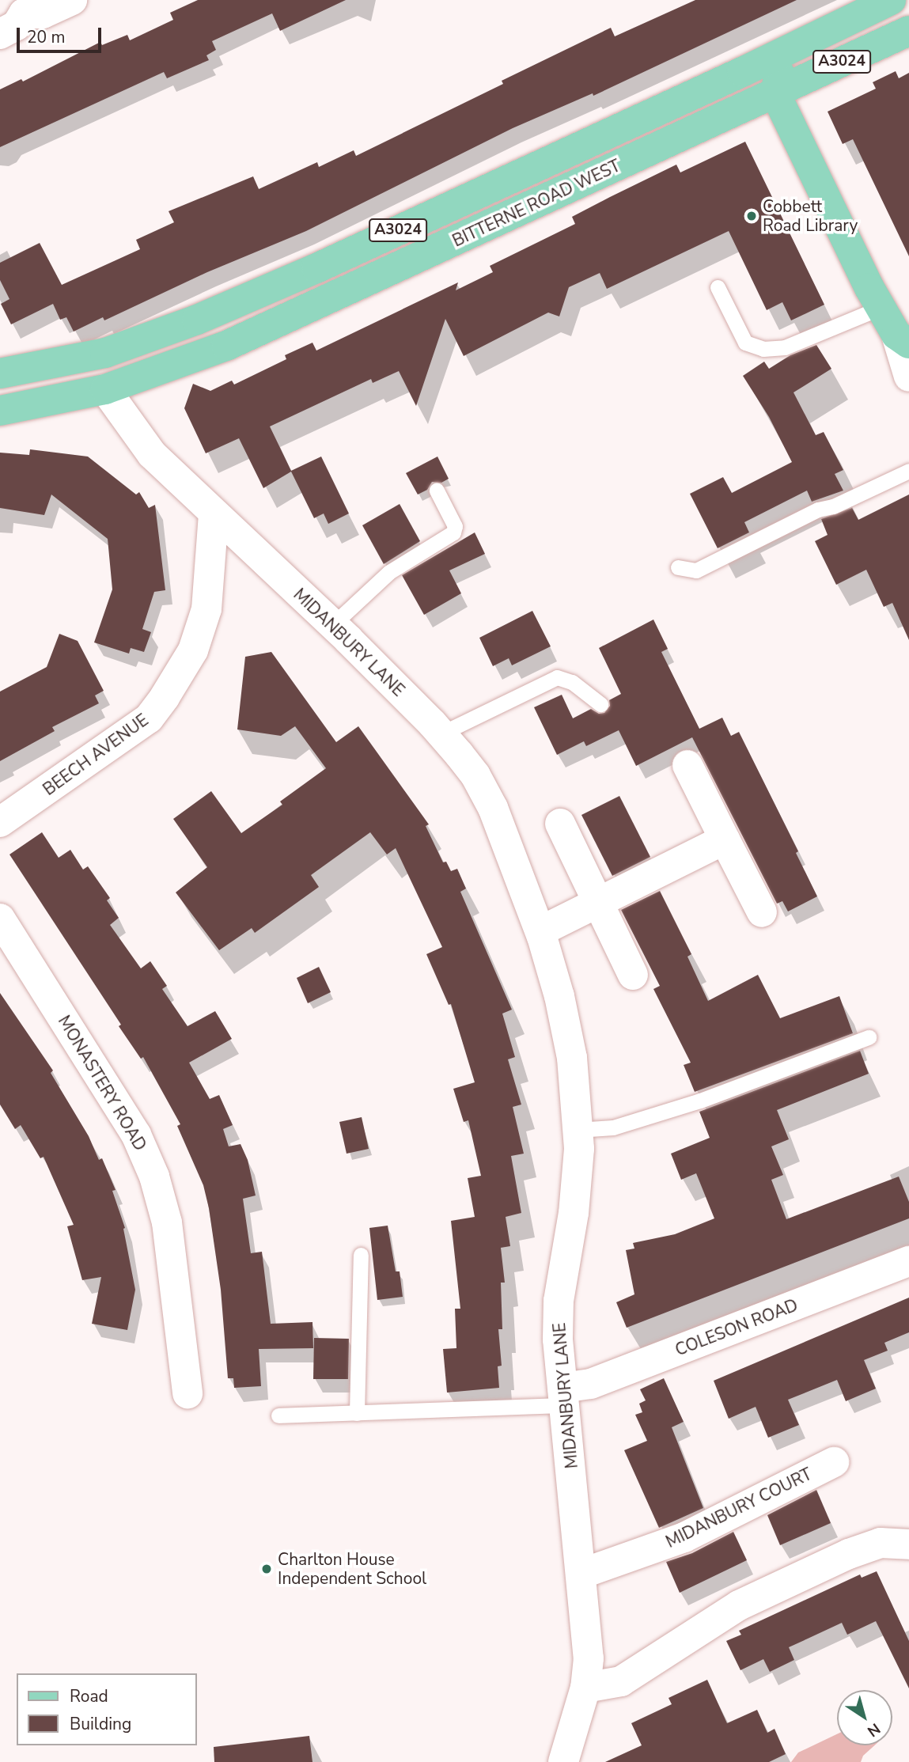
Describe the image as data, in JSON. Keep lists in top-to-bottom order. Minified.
{"streets":{"main road":["A3024","BITTERNE ROAD WEST"],"street":["MIDANBURY LANE","BEECH AVENUE","MONASTERY ROAD","COLESON ROAD","MIDANBURY COURT"]},"crossings":[["BITTERNE ROAD WEST","MIDANBURY LANE"],["MIDANBURY LANE","BEECH AVENUE"],["MIDANBURY LANE","COLESON ROAD"],["MIDANBURY LANE","MIDANBURY COURT"]],"places":["Cobbett Road Library","Charlton House Independent School"],"legend":["Road","Building"],"scale_bar":"20 m","north":"bottom right"}
